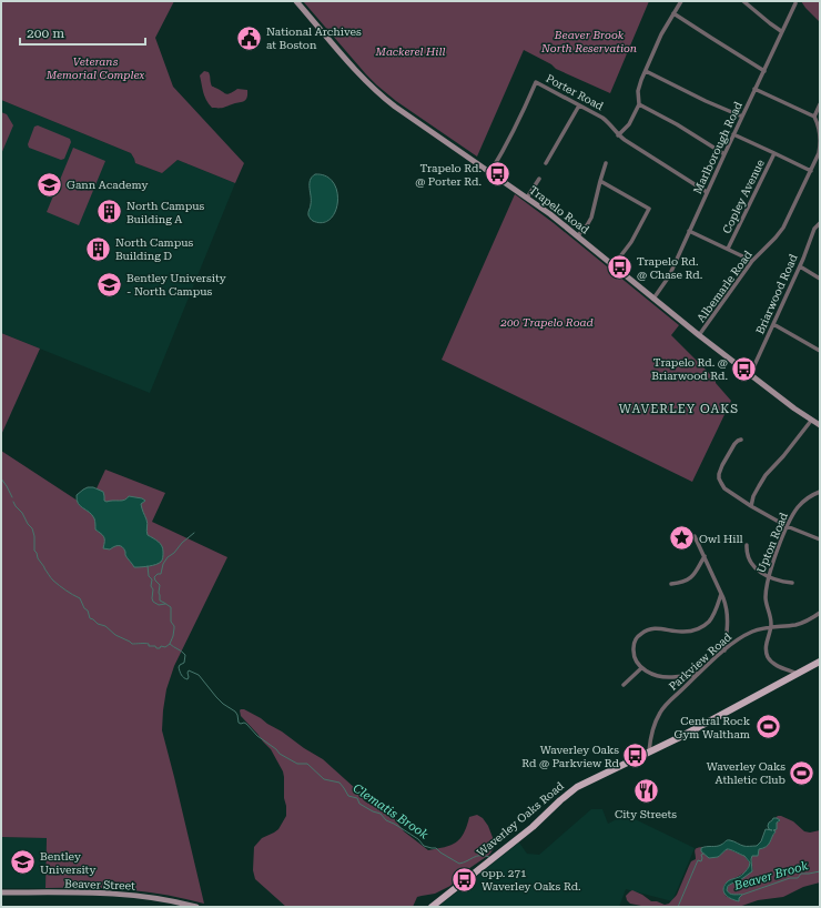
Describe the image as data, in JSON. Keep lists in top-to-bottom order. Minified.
{"streets":{"main road":["Trapelo Road","Waverley Oaks Road","Beaver Street"],"street":["Porter Road","Marlborough Road","Copley Avenue","Albemarle Road","Briarwood Road","Upton Road","Parkview Road"]},"crossings":[["Porter Road","Marlborough Road"],["Porter Road","Trapelo Road"],["Marlborough Road","Trapelo Road"],["Trapelo Road","Albemarle Road"],["Trapelo Road","Briarwood Road"],["Upton Road","Parkview Road"],["Upton Road","Waverley Oaks Road"],["Parkview Road","Waverley Oaks Road"]],"districts":["WAVERLEY OAKS"],"water":["Clematis Brook","Beaver Brook"],"parks":["Beaver Brook North Reservation","Mackerel Hill","Veterans Memorial Complex","200 Trapelo Road"],"places":{"public building":["National Archives at Boston"],"bus stop":["Trapelo Rd. @ Porter Rd.","Trapelo Rd. @ Chase Rd.","Trapelo Rd. @ Briarwood Rd.","Waverley Oaks Rd @ Parkview Rd","opp. 271 Waverley Oaks Rd."],"school or university":["Gann Academy","Bentley University - North Campus","Bentley University"],"building":["North Campus Building A","North Campus Building D"],"place":["Owl Hill"],"sports":["Central Rock Gym Waltham","Waverley Oaks Athletic Club"],"restaurant":["City Streets"]},"scale_bar":"200 m"}
